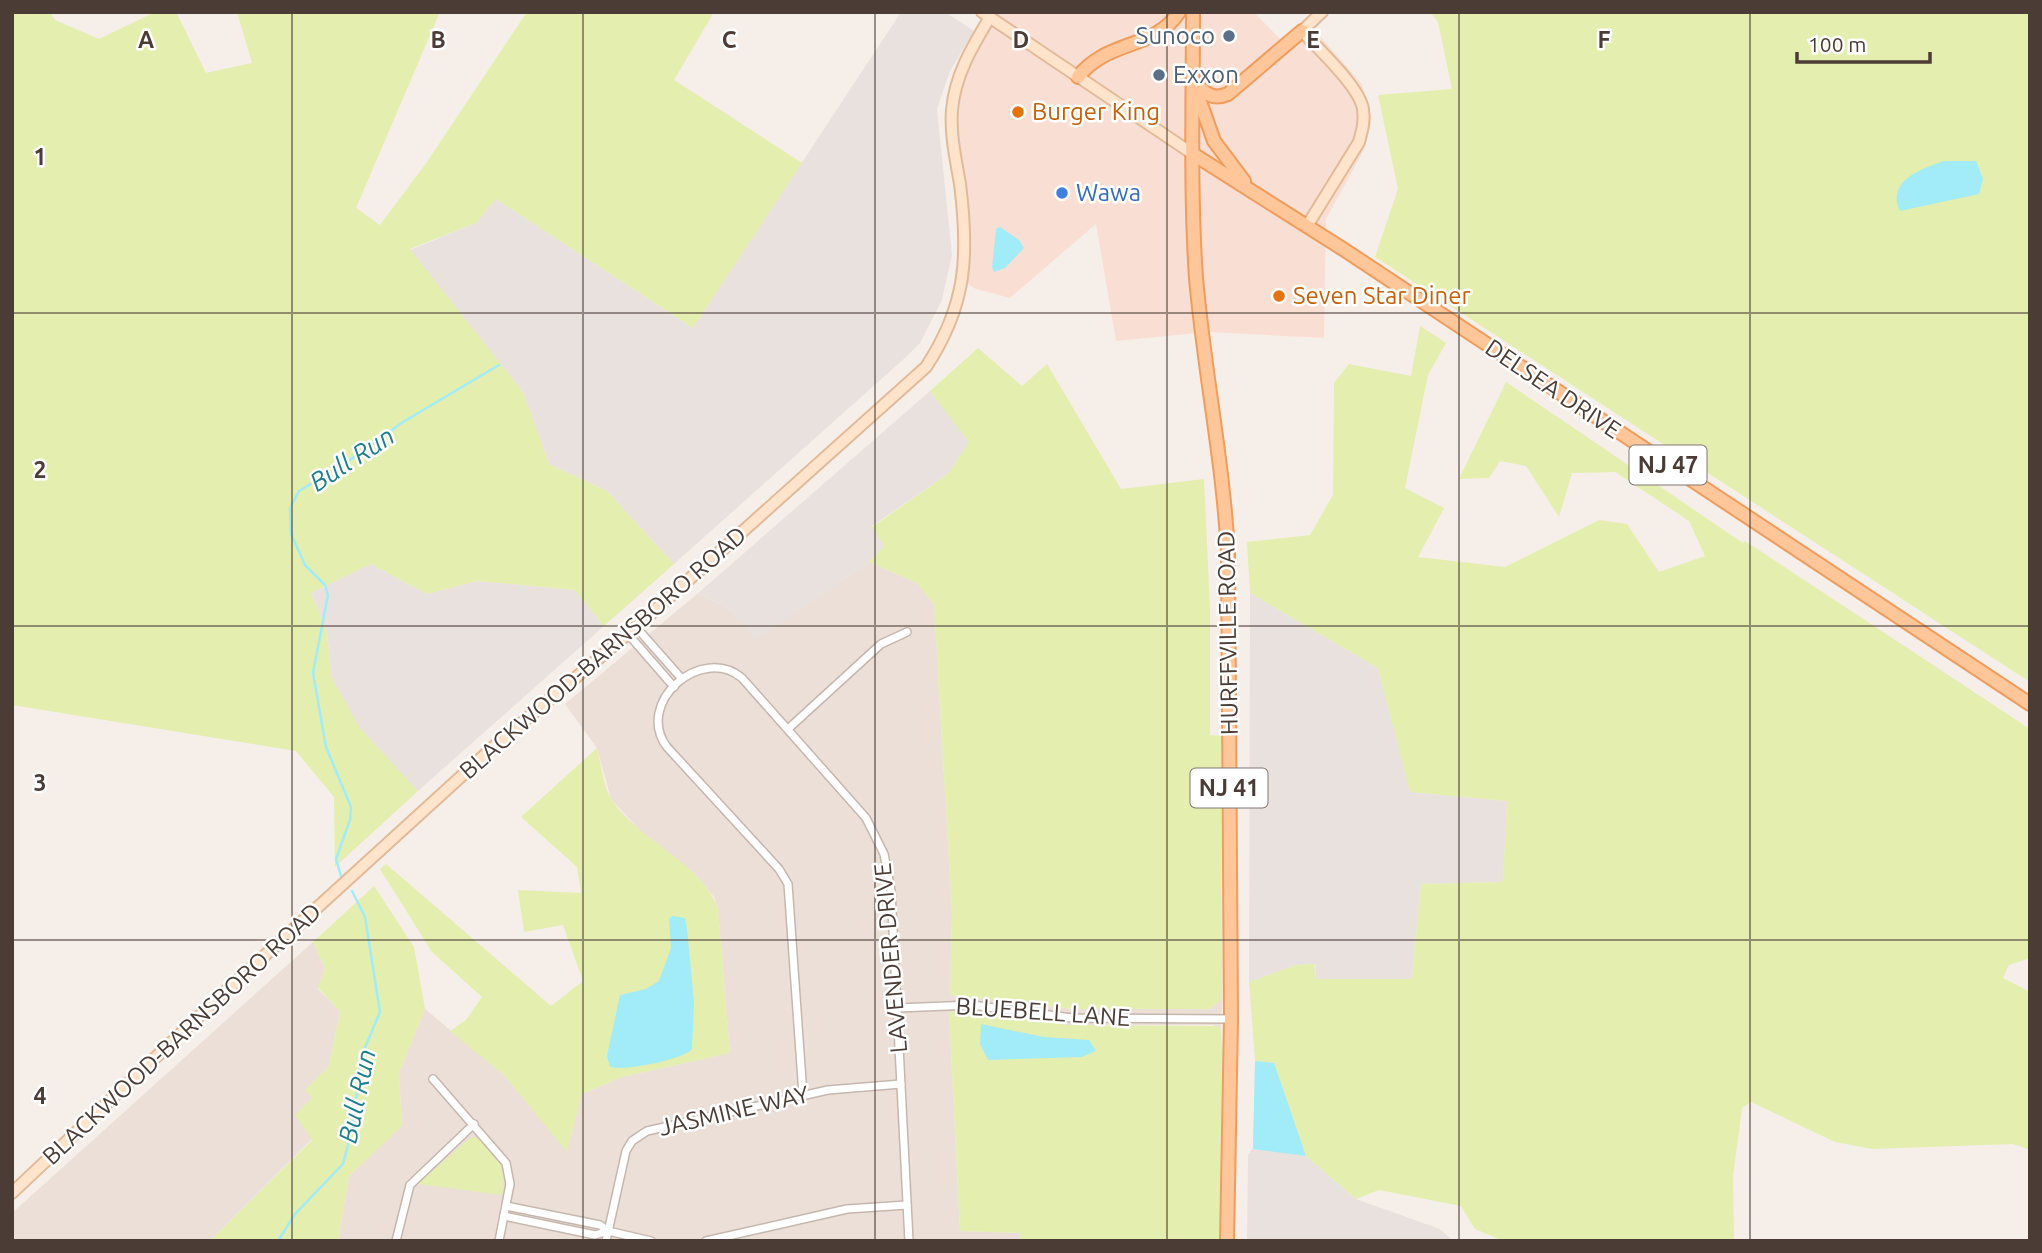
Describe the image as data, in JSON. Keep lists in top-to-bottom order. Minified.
{"streets":{"main road":["DELSEA DRIVE","NJ 47","HURFFVILLE ROAD","BLACKWOOD-BARNSBORO ROAD","NJ 41"],"street":["LAVENDER DRIVE","BLUEBELL LANE","JASMINE WAY"]},"crossings":[["DELSEA DRIVE","NJ 47"],["DELSEA DRIVE","HURFFVILLE ROAD"],["NJ 47","HURFFVILLE ROAD"],["HURFFVILLE ROAD","BLUEBELL LANE"],["LAVENDER DRIVE","BLUEBELL LANE"],["LAVENDER DRIVE","JASMINE WAY"]],"water":["Bull Run"],"places":["Sunoco","Exxon","Burger King","Wawa","Seven Star Diner"],"scale_bar":"100 m","grid":{"columns":["A","B","C","D","E","F"],"rows":["1","2","3","4"]}}
